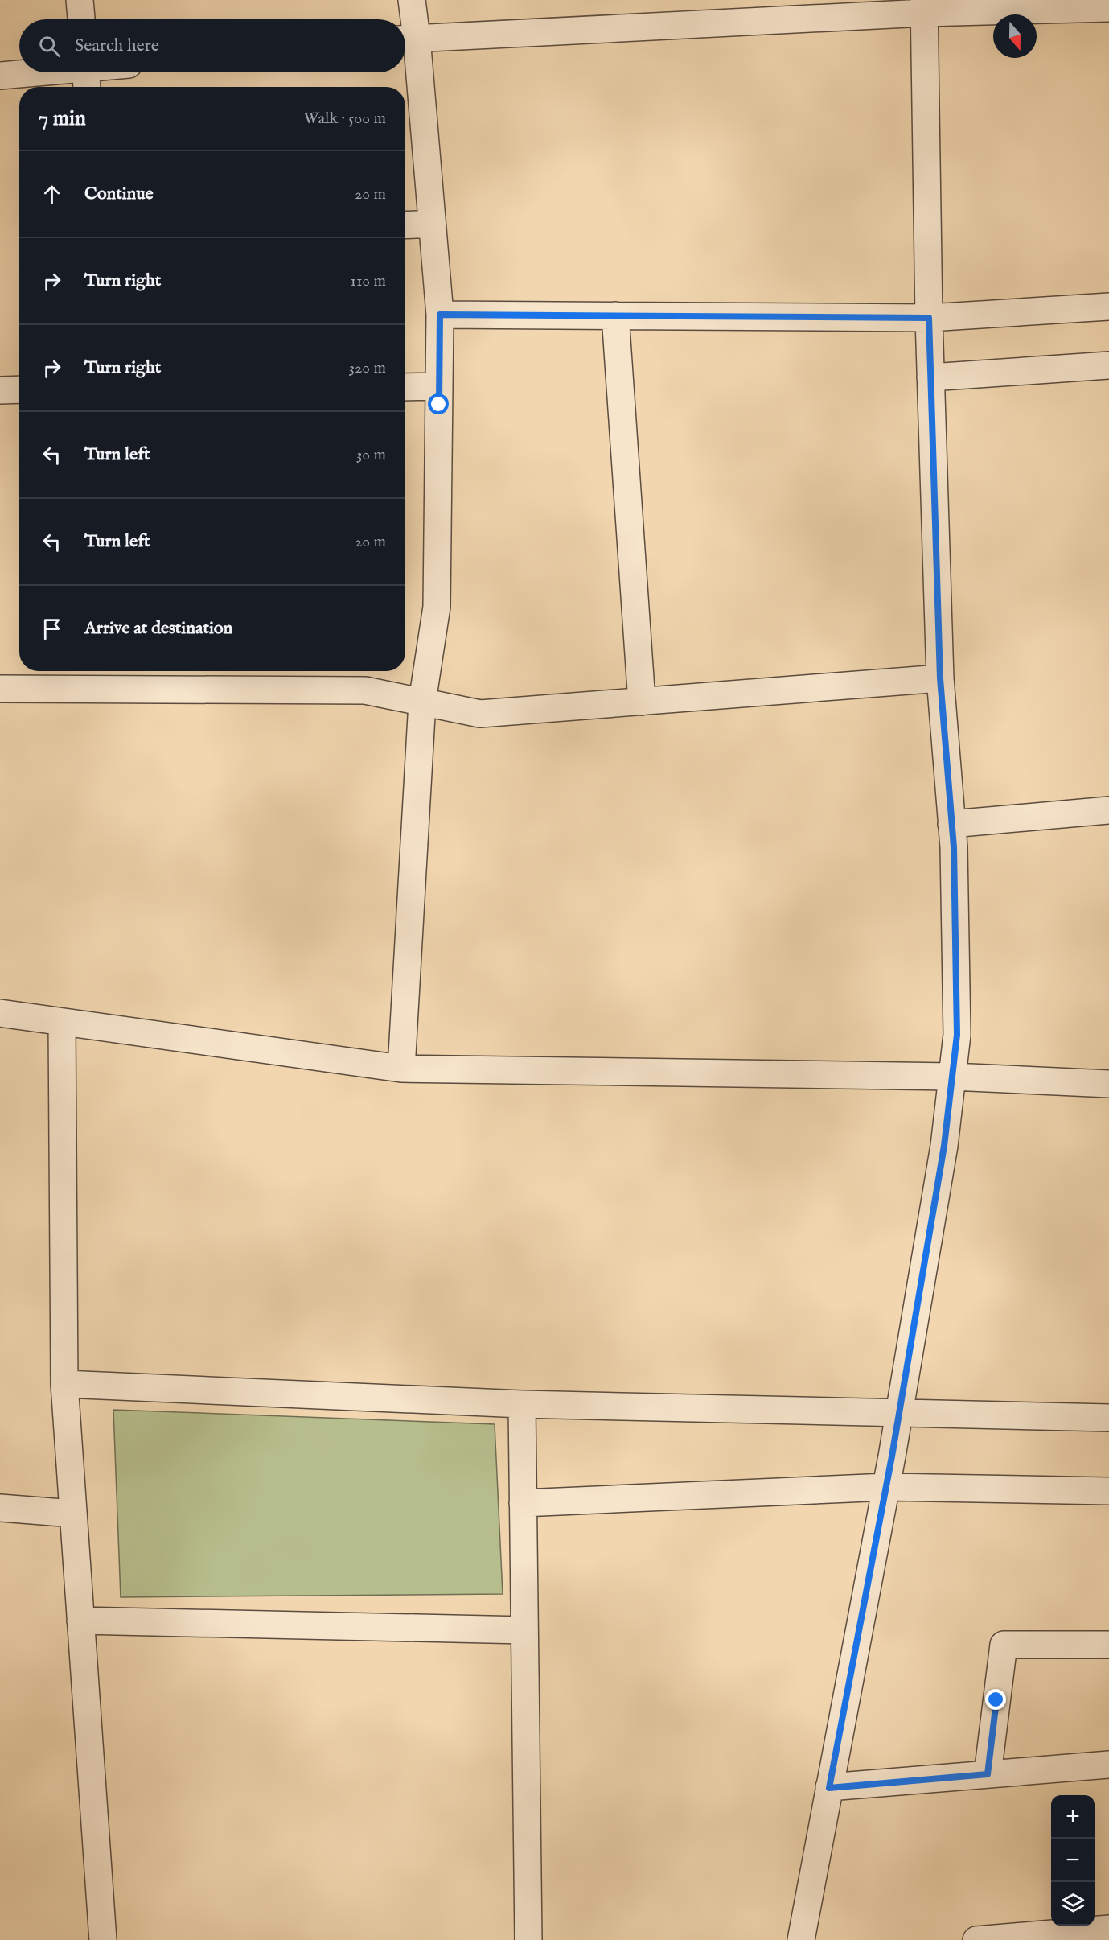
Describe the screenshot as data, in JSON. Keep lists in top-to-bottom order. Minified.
{"north":"bottom","page":{"search":"Search here","heading":["7 min","Walk · 500 m"],"list":[["Continue","20 m"],["Turn right","110 m"],["Turn right","320 m"],["Turn left","30 m"],["Turn left","20 m"],"Arrive at destination"],"map_buttons":["+","−"]}}
